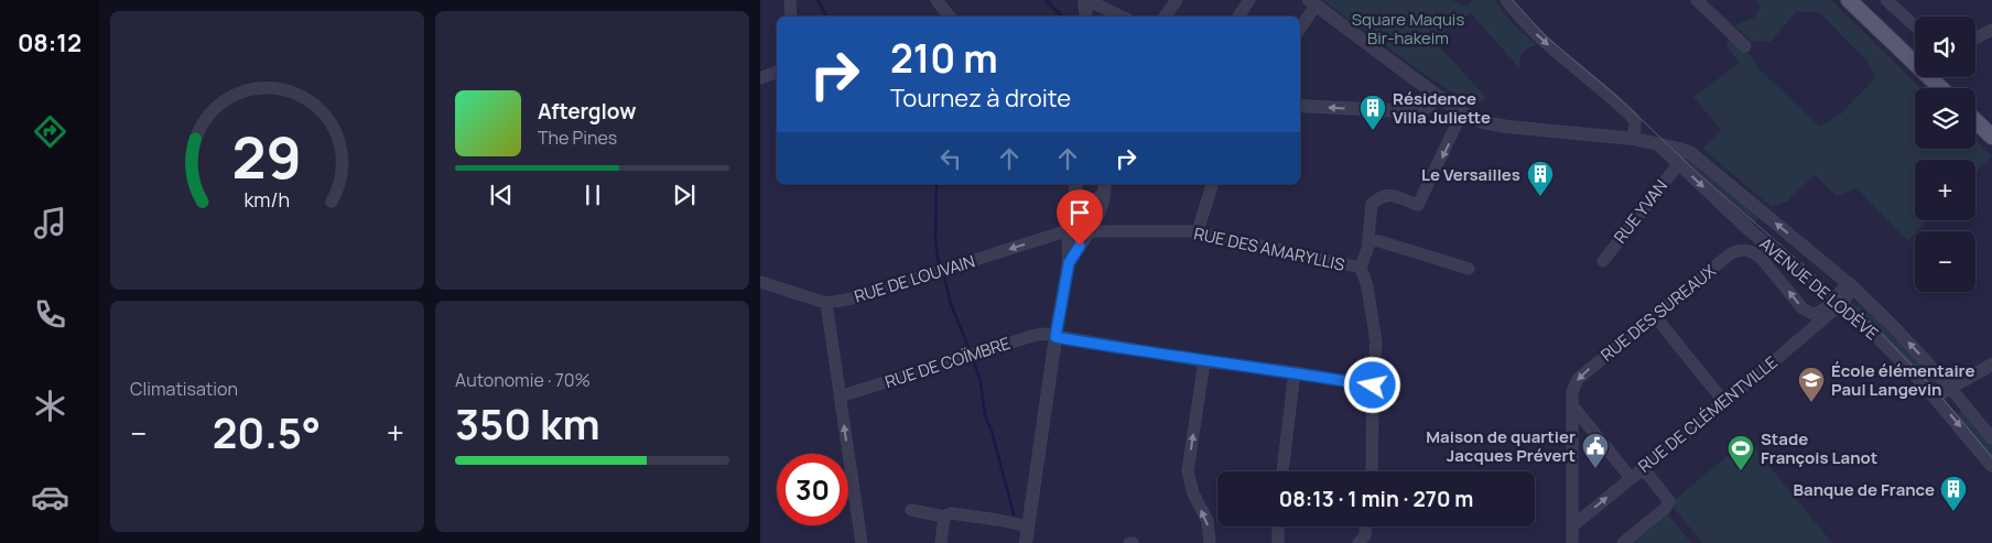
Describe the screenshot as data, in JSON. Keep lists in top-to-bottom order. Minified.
{"streets":{"street":["RUE YVAN","RUE DES AMARYLLIS","RUE DE LOUVAIN","AVENUE DE LODÈVE","RUE DES SUREAUX","RUE DE COÏMBRE","RUE DE CLÉMENTVILLE"]},"crossings":[["RUE YVAN","AVENUE DE LODÈVE"],["RUE DES AMARYLLIS","AVENUE DE LODÈVE"],["AVENUE DE LODÈVE","RUE DES SUREAUX"],["AVENUE DE LODÈVE","RUE DE CLÉMENTVILLE"],["RUE DES SUREAUX","RUE DE CLÉMENTVILLE"]],"one_way":["RUE DE LOUVAIN"],"parks":["Square Maquis Bir-hakeim"],"places":{"building":["Résidence Villa Juliette","Le Versailles","Banque de France"],"school or university":["École élémentaire Paul Langevin"],"public building":["Maison de quartier Jacques Prévert"],"sports":["Stade François Lanot"]},"page":{"tabs":"08:12","map_buttons":["+","−"],"turn":["210 m","Tournez à droite"],"song":["Afterglow","The Pines"],"tile":["Climatisation",["Autonomie · 70%","350 km"]],"heat":["−","20.5°","+"],"limit":"30","trip":"08:13 · 1 min · 270 m","gauge":["29","km/h"]}}
